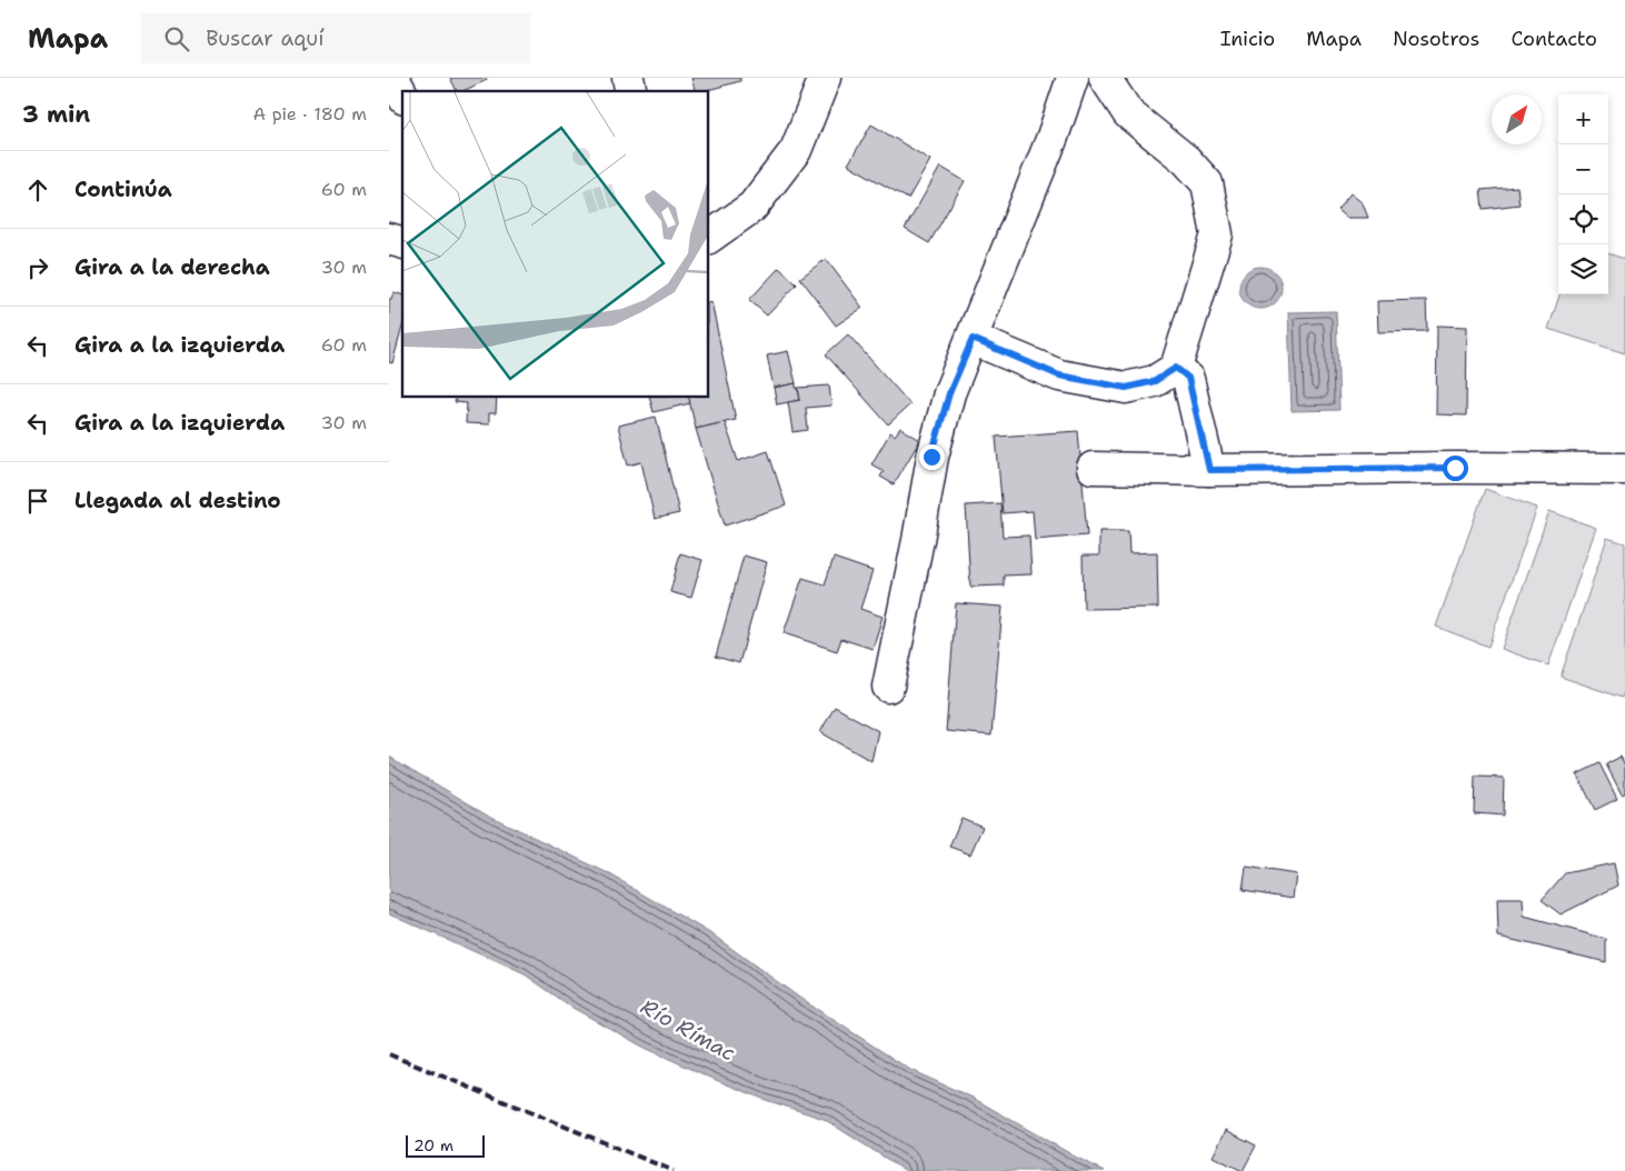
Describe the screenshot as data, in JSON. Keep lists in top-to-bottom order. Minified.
{"water":["Río Rímac"],"scale_bar":"20 m","north":"top right","page":{"header":"Mapa","search":"Buscar aquí","nav":["Inicio","Mapa","Nosotros","Contacto"],"heading":["3 min","A pie · 180 m"],"map_buttons":["+","−"],"list":[["Continúa","60 m"],["Gira a la derecha","30 m"],["Gira a la izquierda","60 m"],["Gira a la izquierda","30 m"],"Llegada al destino"],"scale":"20 m"}}
